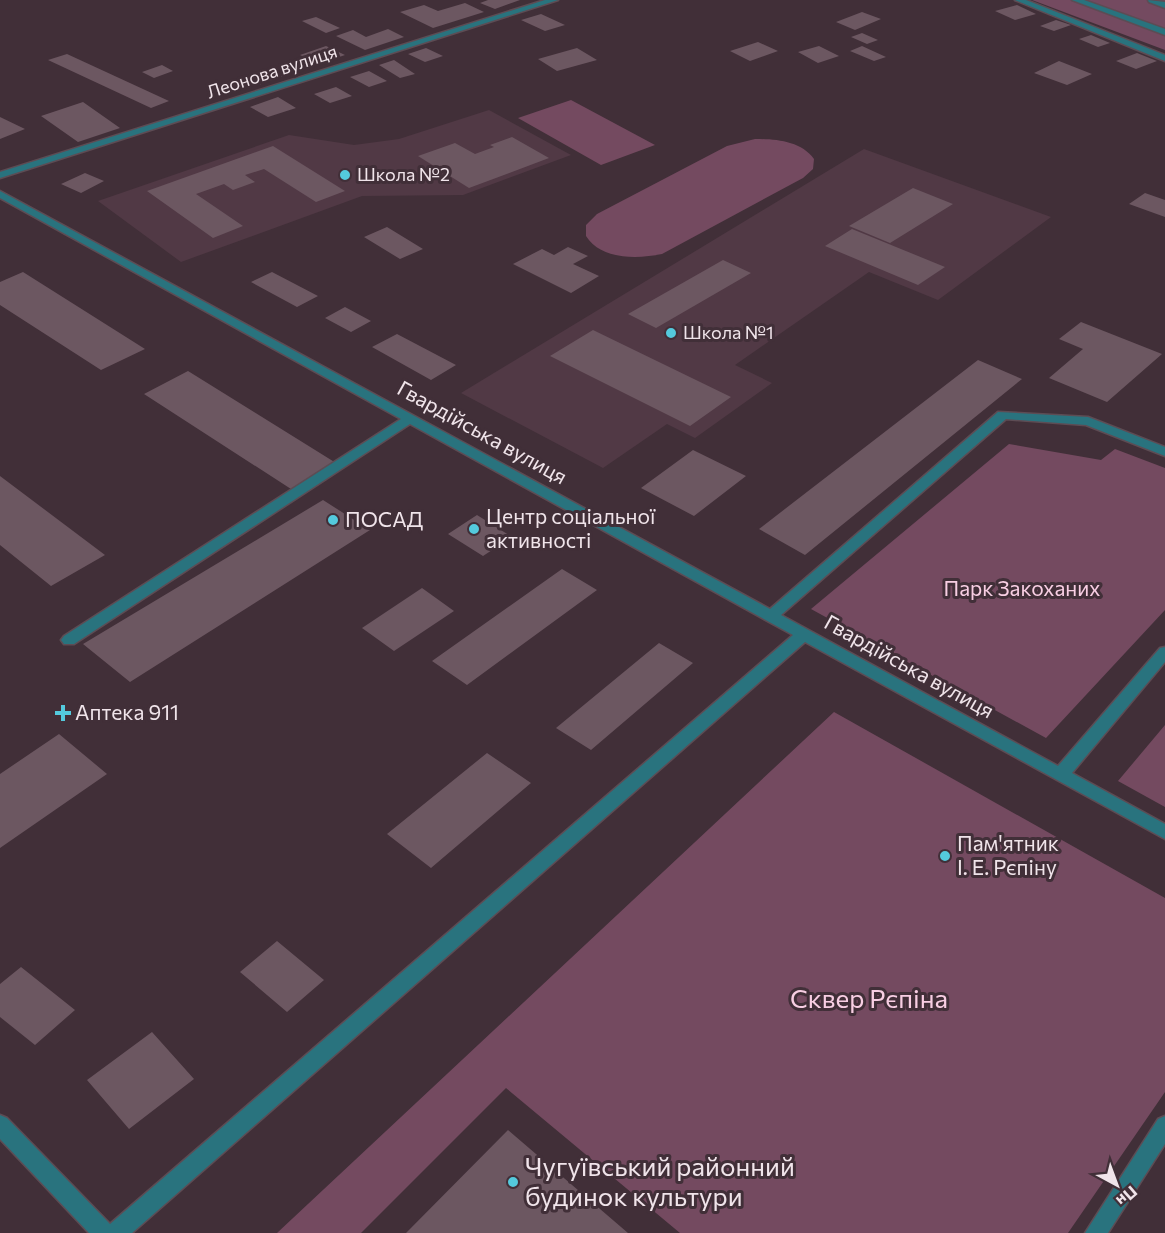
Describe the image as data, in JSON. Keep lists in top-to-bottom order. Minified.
{"streets":{"street":["Леонова вулиця","Гвардійська вулиця"]},"parks":["Парк Закоханих","Сквер Рєпіна"],"places":{"other":["Школа №2","Школа №1","ПОСАД","Центр соціальної активності","Пам'ятник І. Е. Рєпіну","Чугуївський районний будинок культури"],"health":["Аптека 911"]},"north":"bottom right"}
